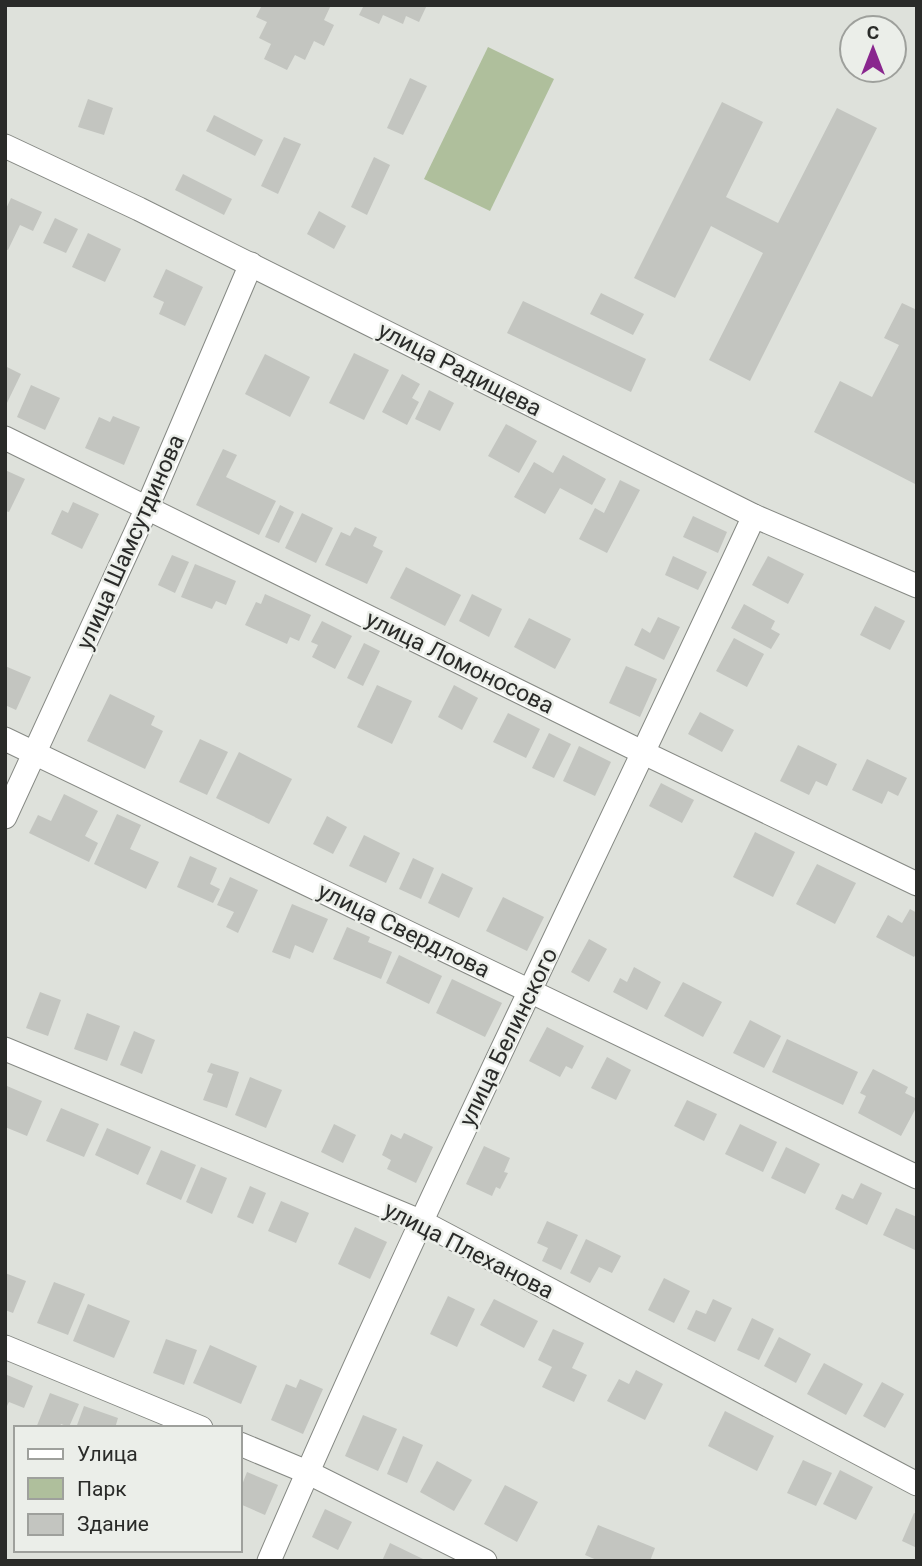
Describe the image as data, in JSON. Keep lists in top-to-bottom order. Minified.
{"streets":{"street":["улица Радищева","улица Шамсутдинова","улица Ломоносова","улица Свердлова","улица Белинского","улица Плеханова"]},"crossings":[["улица Радищева","улица Шамсутдинова"],["улица Радищева","улица Белинского"],["улица Шамсутдинова","улица Ломоносова"],["улица Шамсутдинова","улица Свердлова"],["улица Ломоносова","улица Белинского"],["улица Свердлова","улица Белинского"],["улица Белинского","улица Плеханова"]],"legend":["Улица","Парк","Здание"],"north":"top"}
